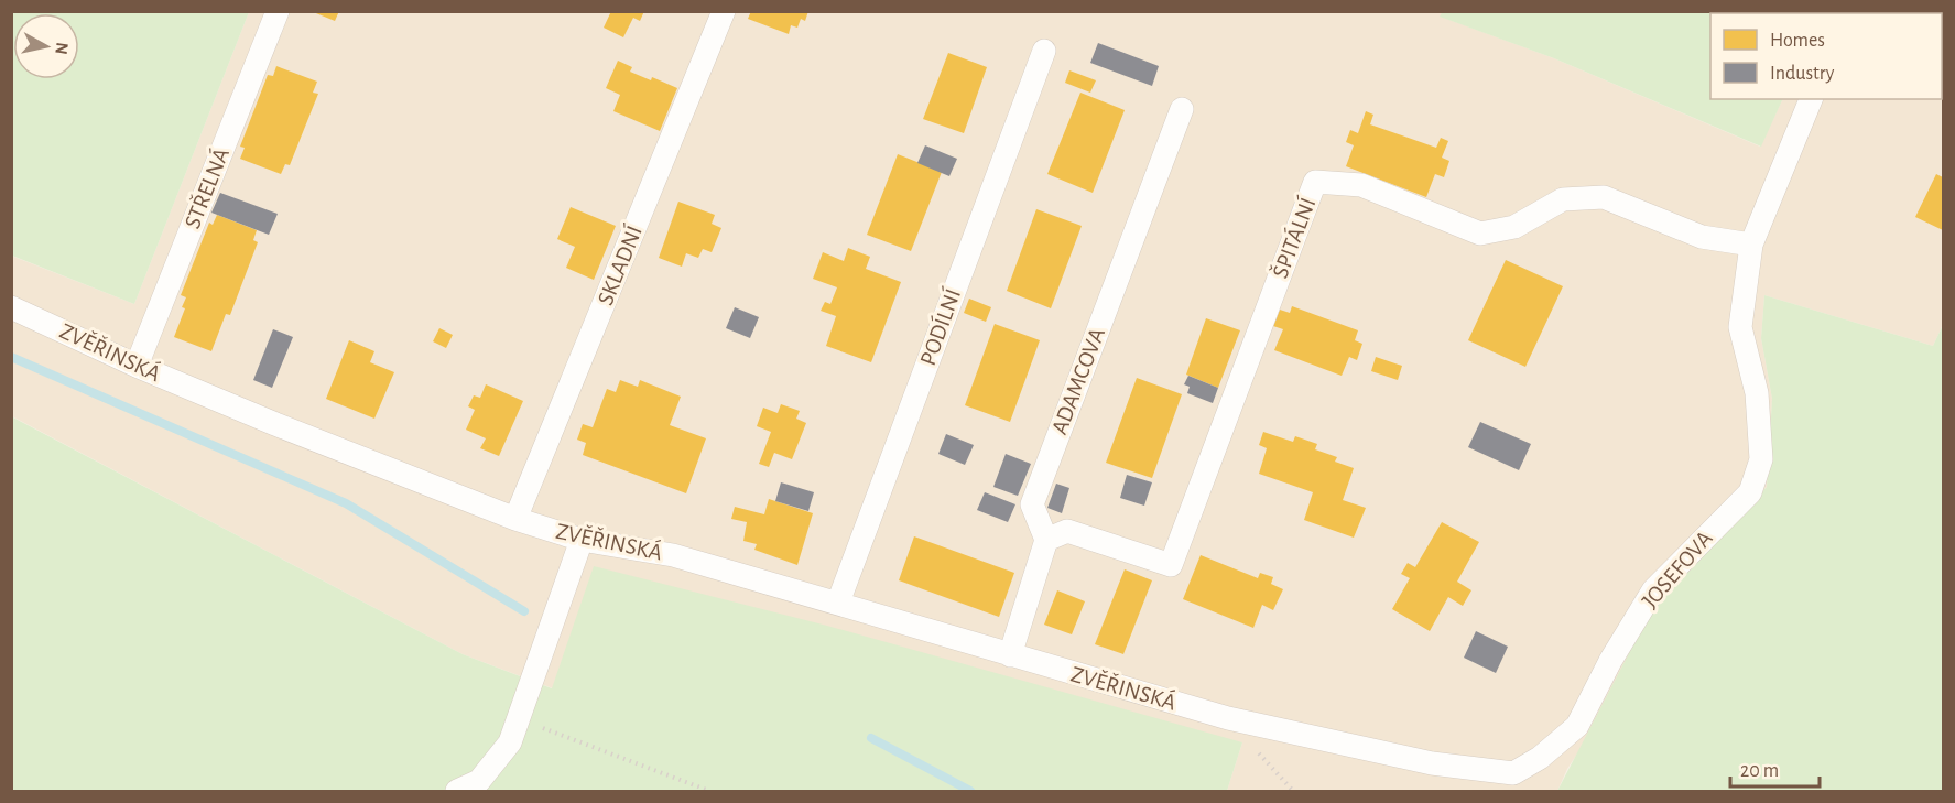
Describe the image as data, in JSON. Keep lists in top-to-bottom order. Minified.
{"streets":{"street":["STŘELNÁ","ŠPITÁLNÍ","SKLADNÍ","PODÍLNÍ","ZVĚŘINSKÁ","ADAMCOVA","JOSEFOVA"]},"crossings":[["STŘELNÁ","ZVĚŘINSKÁ"],["ŠPITÁLNÍ","ADAMCOVA"],["ŠPITÁLNÍ","JOSEFOVA"],["SKLADNÍ","ZVĚŘINSKÁ"],["PODÍLNÍ","ZVĚŘINSKÁ"],["ZVĚŘINSKÁ","JOSEFOVA"]],"legend":["Homes","Industry"],"scale_bar":"20 m","north":"right"}
